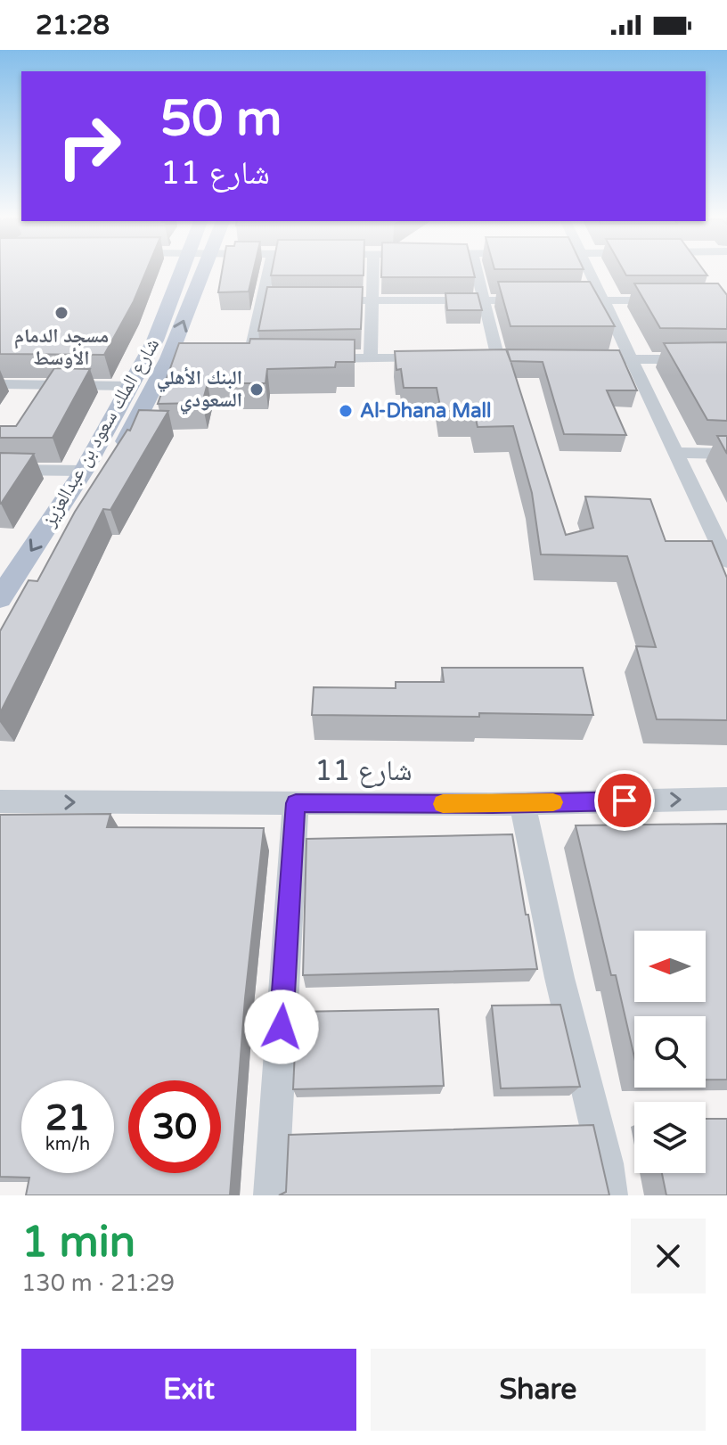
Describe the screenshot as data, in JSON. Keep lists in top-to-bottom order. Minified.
{"streets":{"main road":["شارع الملك سعود بن عبدالعزيز"],"street":["شارع 11"]},"one_way":["شارع 11"],"places":["مسجد الدمام الأوسط","البنك الأهلي السعودي","Al-Dhana Mall"],"north":"left","page":{"status":"21:28","turn":["50 m","شارع 11"],"speed":"21 km/h","limit":"30","heading":["1 min","130 m · 21:29"],"buttons":["Exit","Share"]}}
